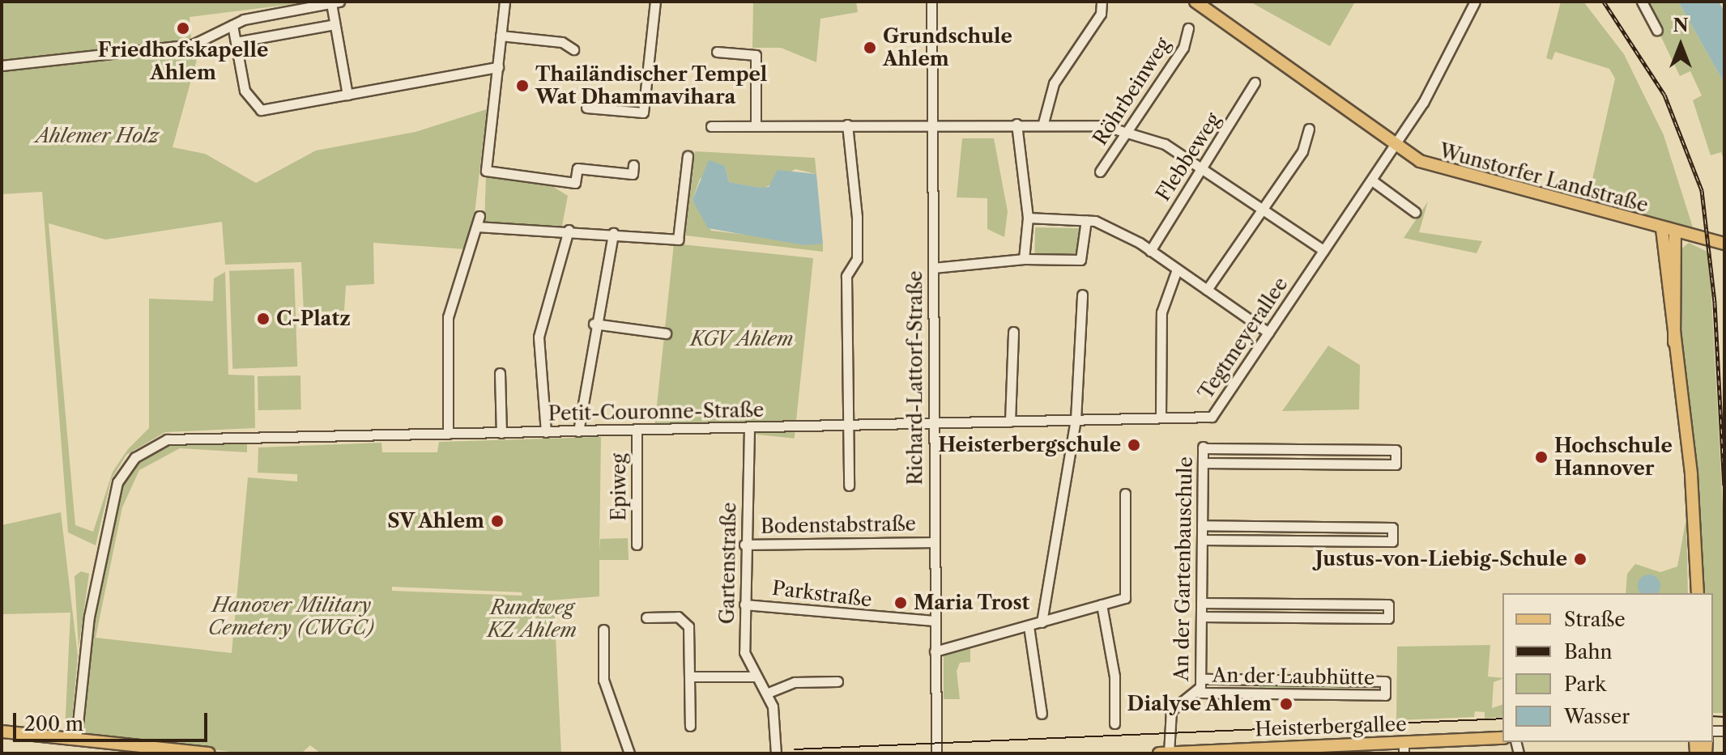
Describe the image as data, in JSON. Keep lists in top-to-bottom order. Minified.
{"streets":{"main road":["Wunstorfer Landstraße","Heisterbergallee"],"street":["Röhrbeinweg","Flebbeweg","Tegtmeyerallee","Richard-Lattorf-Straße","Petit-Couronne-Straße","Epiweg","Bodenstabstraße","Gartenstraße","An der Gartenbauschule","Parkstraße","An der Laubhütte"]},"crossings":[["Wunstorfer Landstraße","Tegtmeyerallee"],["Tegtmeyerallee","Richard-Lattorf-Straße"],["Tegtmeyerallee","Petit-Couronne-Straße"],["Richard-Lattorf-Straße","Petit-Couronne-Straße"],["Richard-Lattorf-Straße","Bodenstabstraße"],["Richard-Lattorf-Straße","Parkstraße"],["Petit-Couronne-Straße","Epiweg"],["Petit-Couronne-Straße","Gartenstraße"],["Bodenstabstraße","Gartenstraße"],["Gartenstraße","Parkstraße"],["An der Gartenbauschule","An der Laubhütte"],["An der Gartenbauschule","Heisterbergallee"]],"parks":["Ahlemer Holz","KGV Ahlem","Hanover Military Cemetery (CWGC)","Rundweg KZ Ahlem"],"places":["Friedhofskapelle Ahlem","Grundschule Ahlem","Thailändischer Tempel Wat Dhammavihara","C-Platz","Heisterbergschule","Hochschule Hannover","SV Ahlem","Justus-von-Liebig-Schule","Maria Trost","Dialyse Ahlem"],"legend":["Straße","Bahn","Park","Wasser"],"scale_bar":"200 m","north":"top"}
